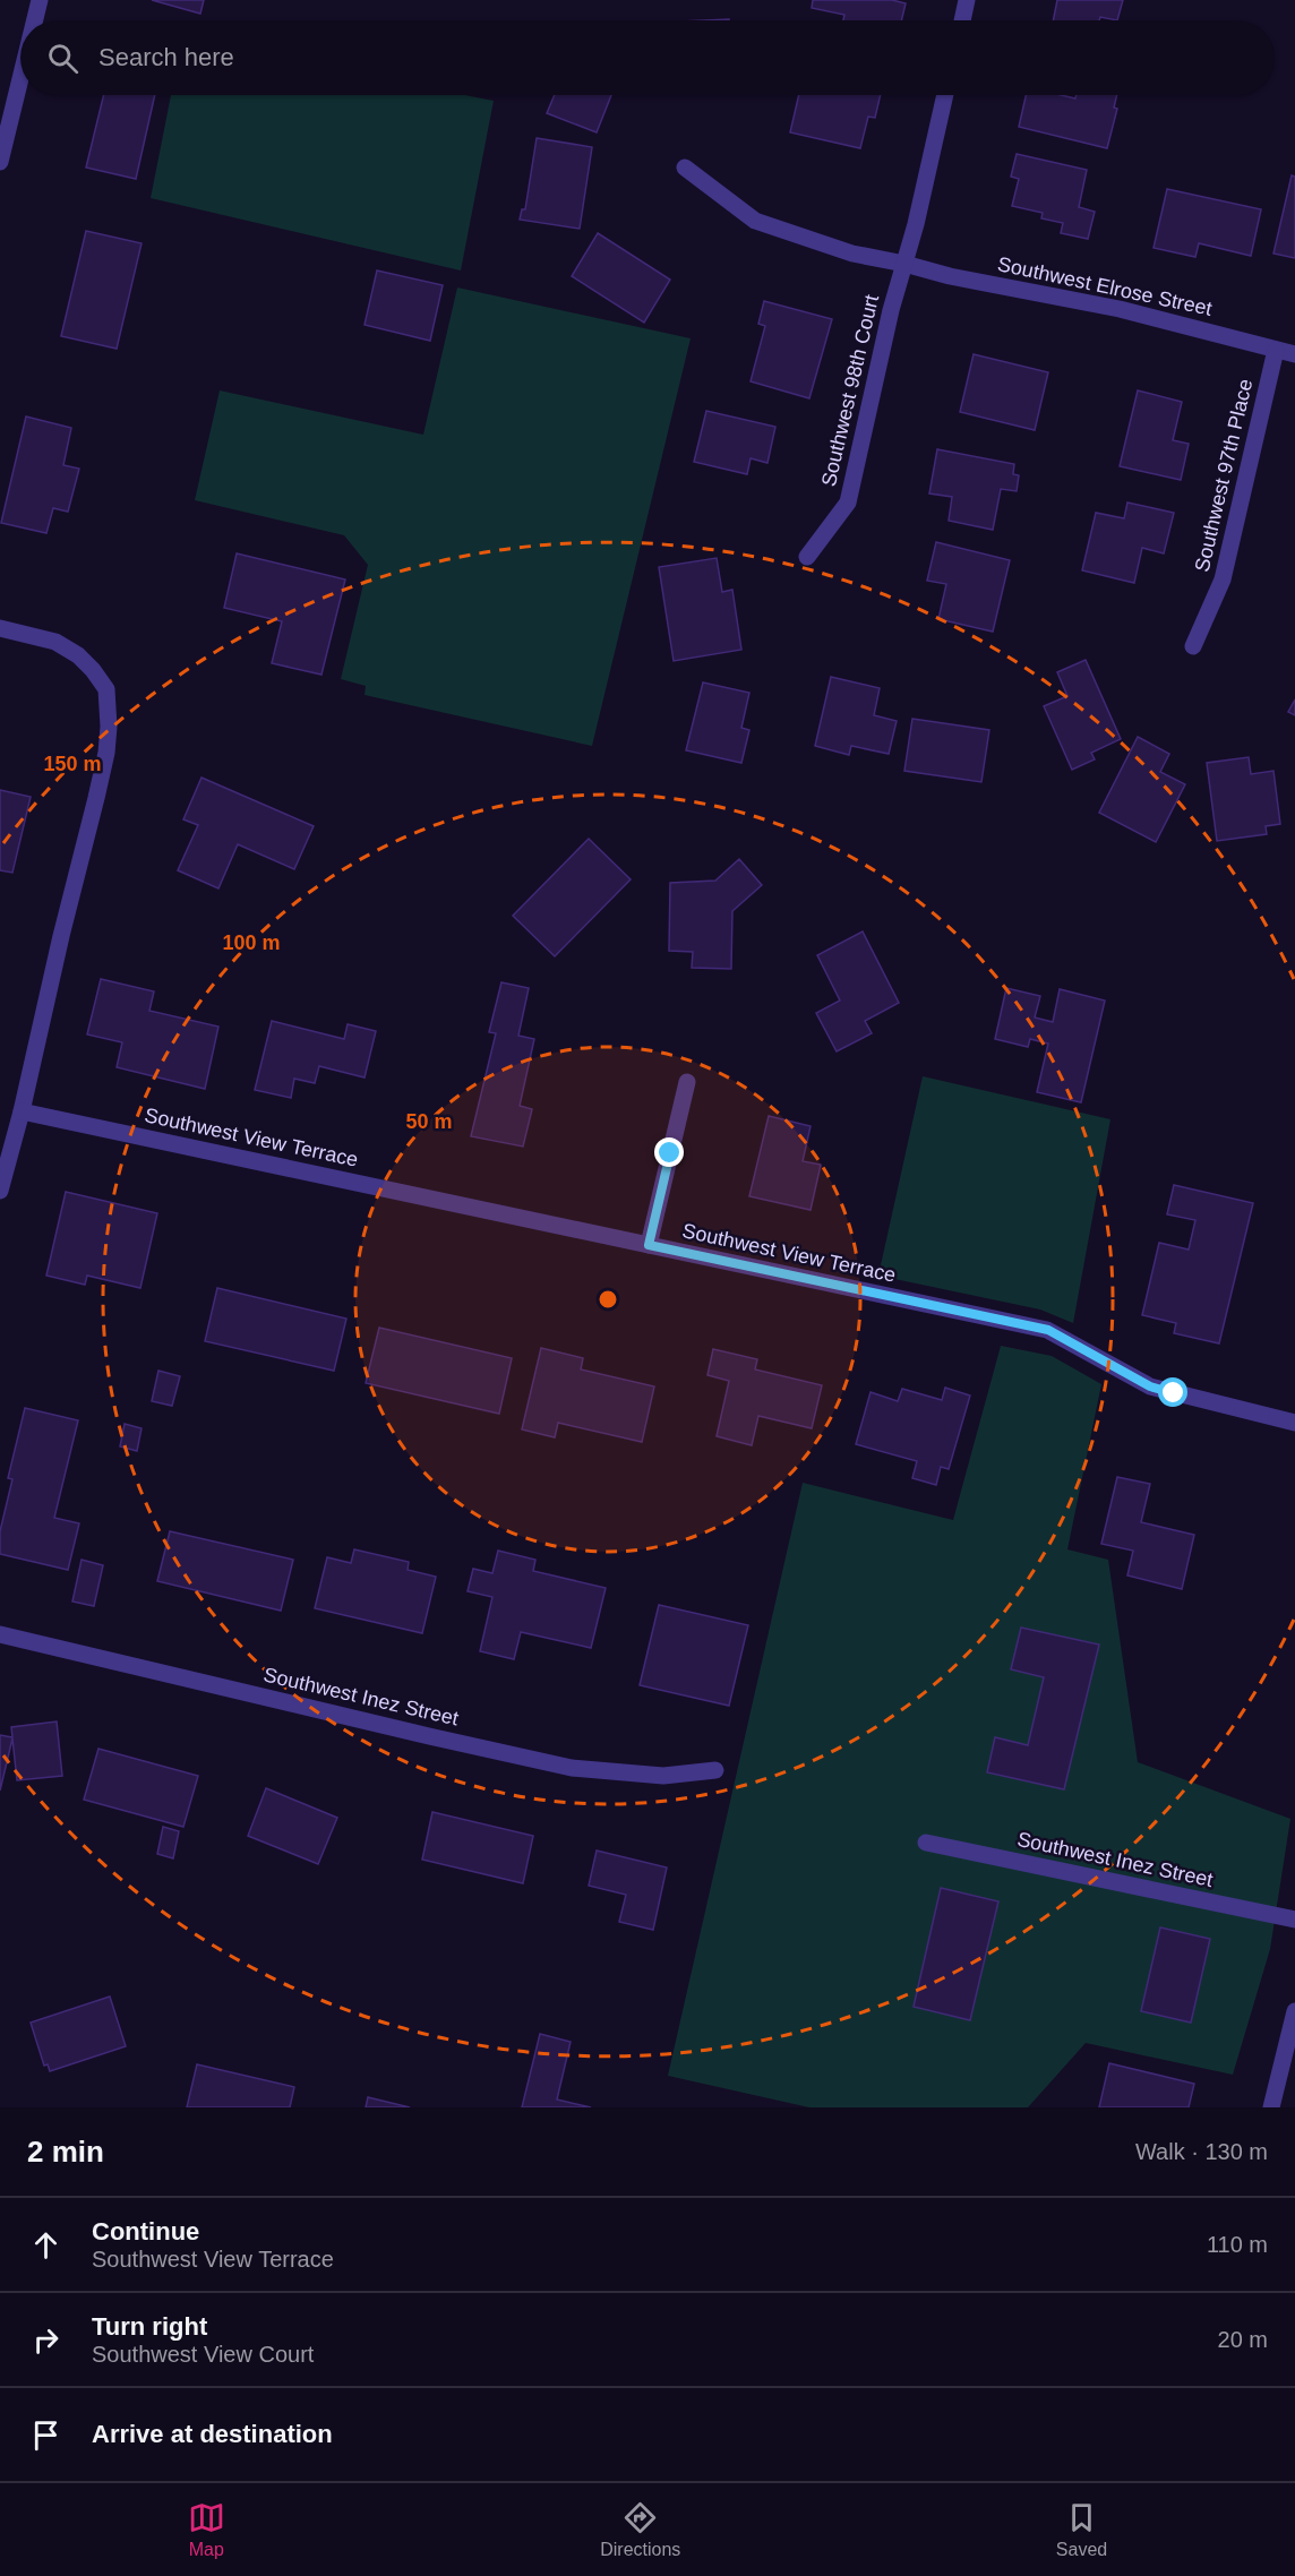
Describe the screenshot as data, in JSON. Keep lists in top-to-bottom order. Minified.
{"streets":{"street":["Southwest Elrose Street","Southwest 98th Court","Southwest 97th Place","Southwest View Terrace","Southwest Inez Street"]},"crossings":[["Southwest Elrose Street","Southwest 98th Court"],["Southwest Elrose Street","Southwest 97th Place"]],"page":{"search":"Search here","heading":["2 min","Walk · 130 m"],"list":[["Continue","Southwest View Terrace","110 m"],["Turn right","Southwest View Court","20 m"],"Arrive at destination"],"nav":["Map","Directions","Saved"]},"rings":["150 m","100 m","50 m"]}
